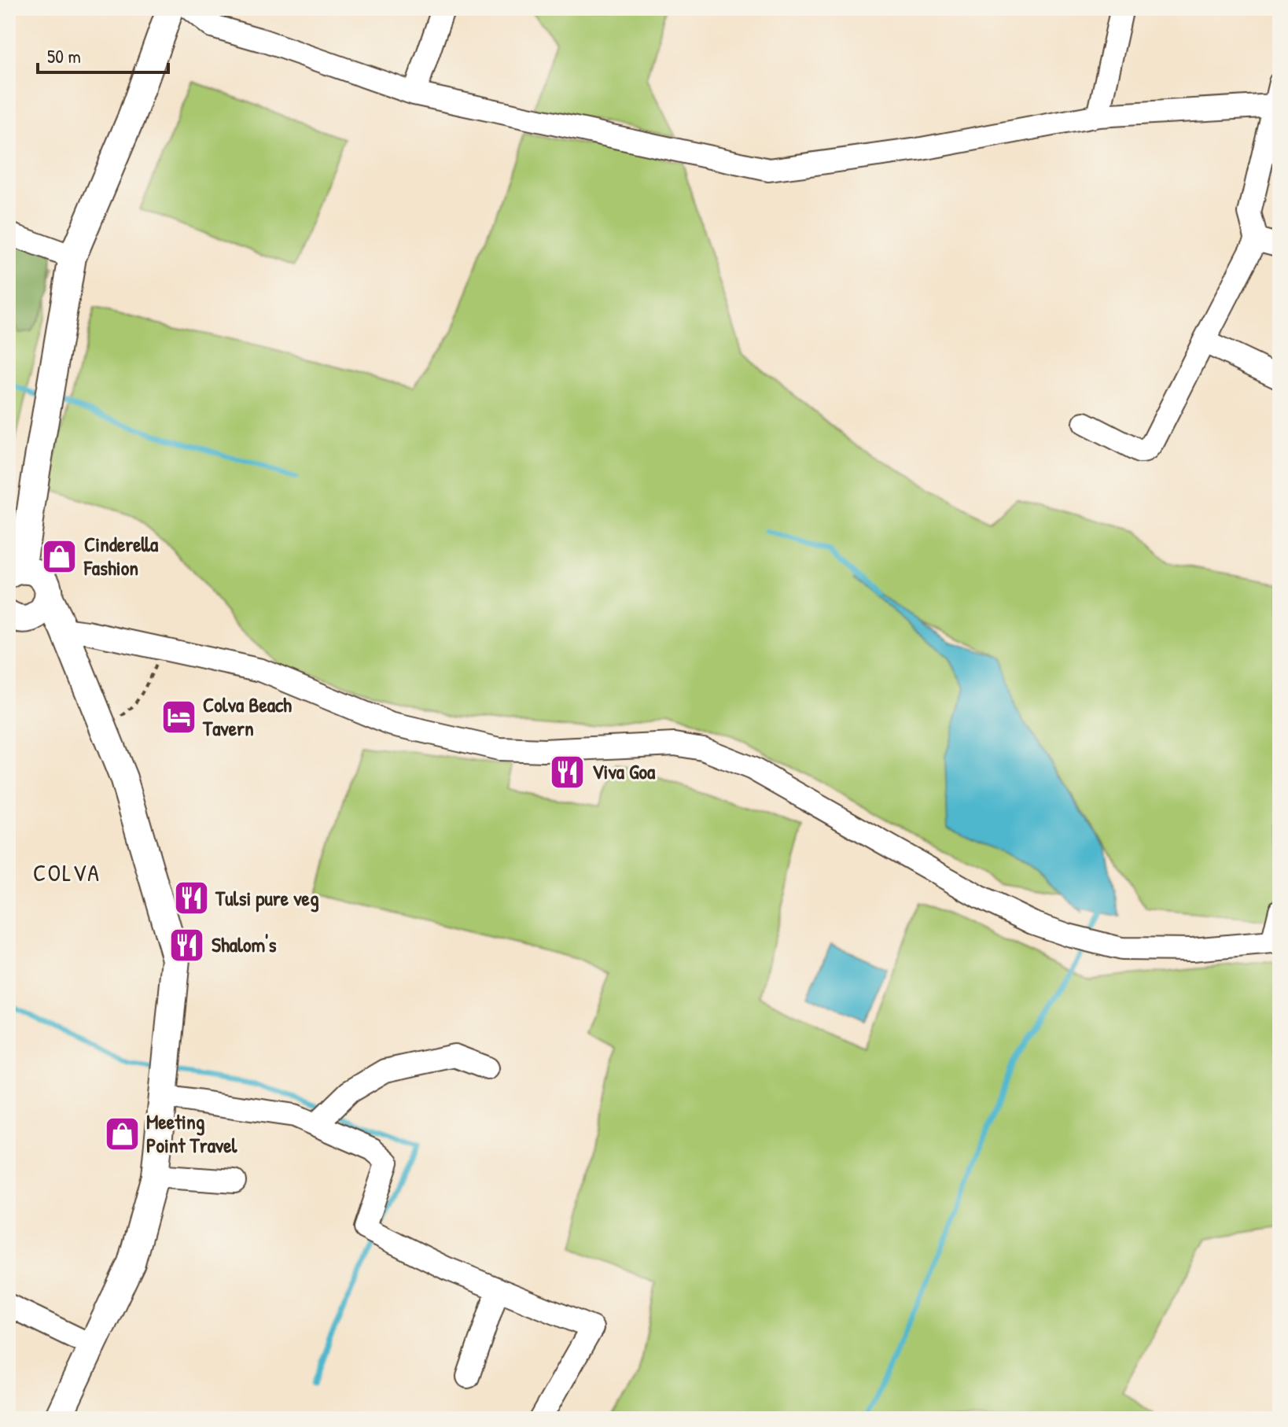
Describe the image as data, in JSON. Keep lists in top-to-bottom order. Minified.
{"districts":["COLVA"],"places":{"shop":["Cinderella Fashion","Meeting Point Travel"],"hotel":["Colva Beach Tavern"],"restaurant":["Viva Goa","Tulsi pure veg","Shalom's"]},"scale_bar":"50 m"}
